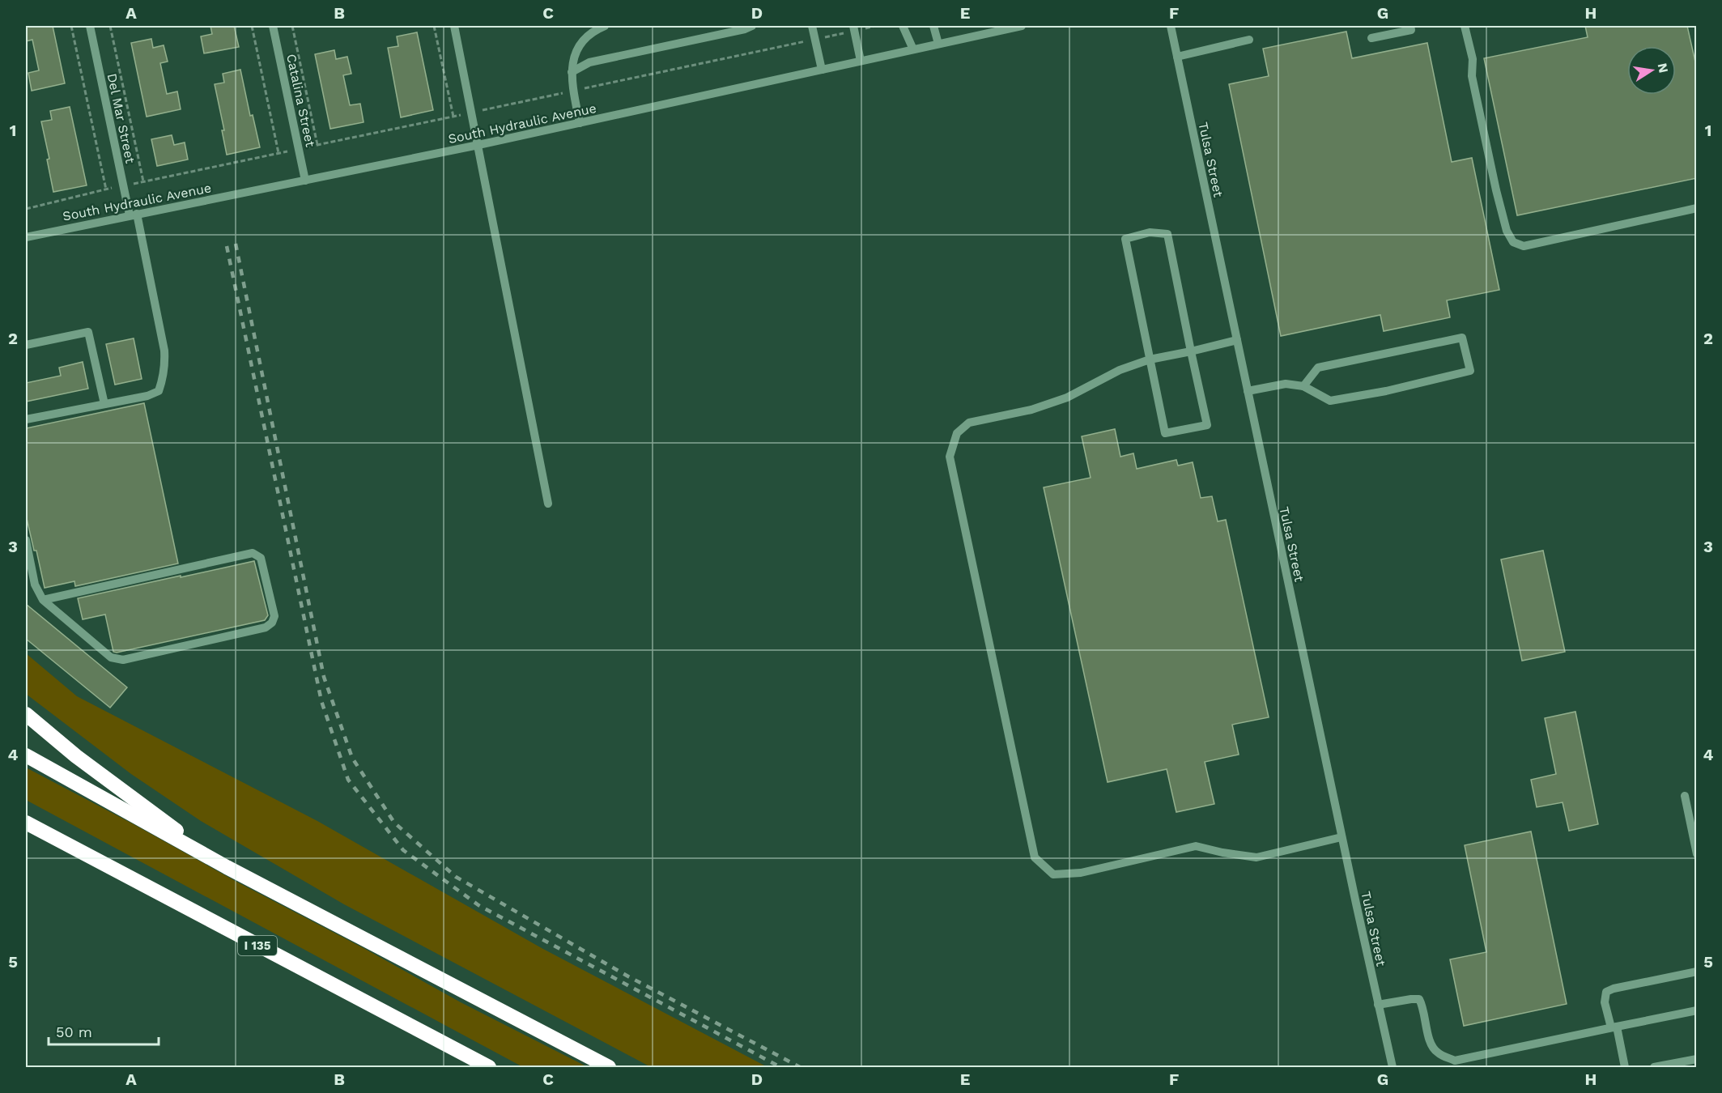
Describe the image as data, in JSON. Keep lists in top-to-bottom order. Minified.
{"streets":{"highway":["I 135"],"street":["Catalina Street","Del Mar Street","South Hydraulic Avenue","Tulsa Street"]},"crossings":[["Catalina Street","South Hydraulic Avenue"],["Del Mar Street","South Hydraulic Avenue"]],"scale_bar":"50 m","north":"right","grid":{"columns":["A","B","C","D","E","F","G","H"],"rows":["1","2","3","4","5"]}}
